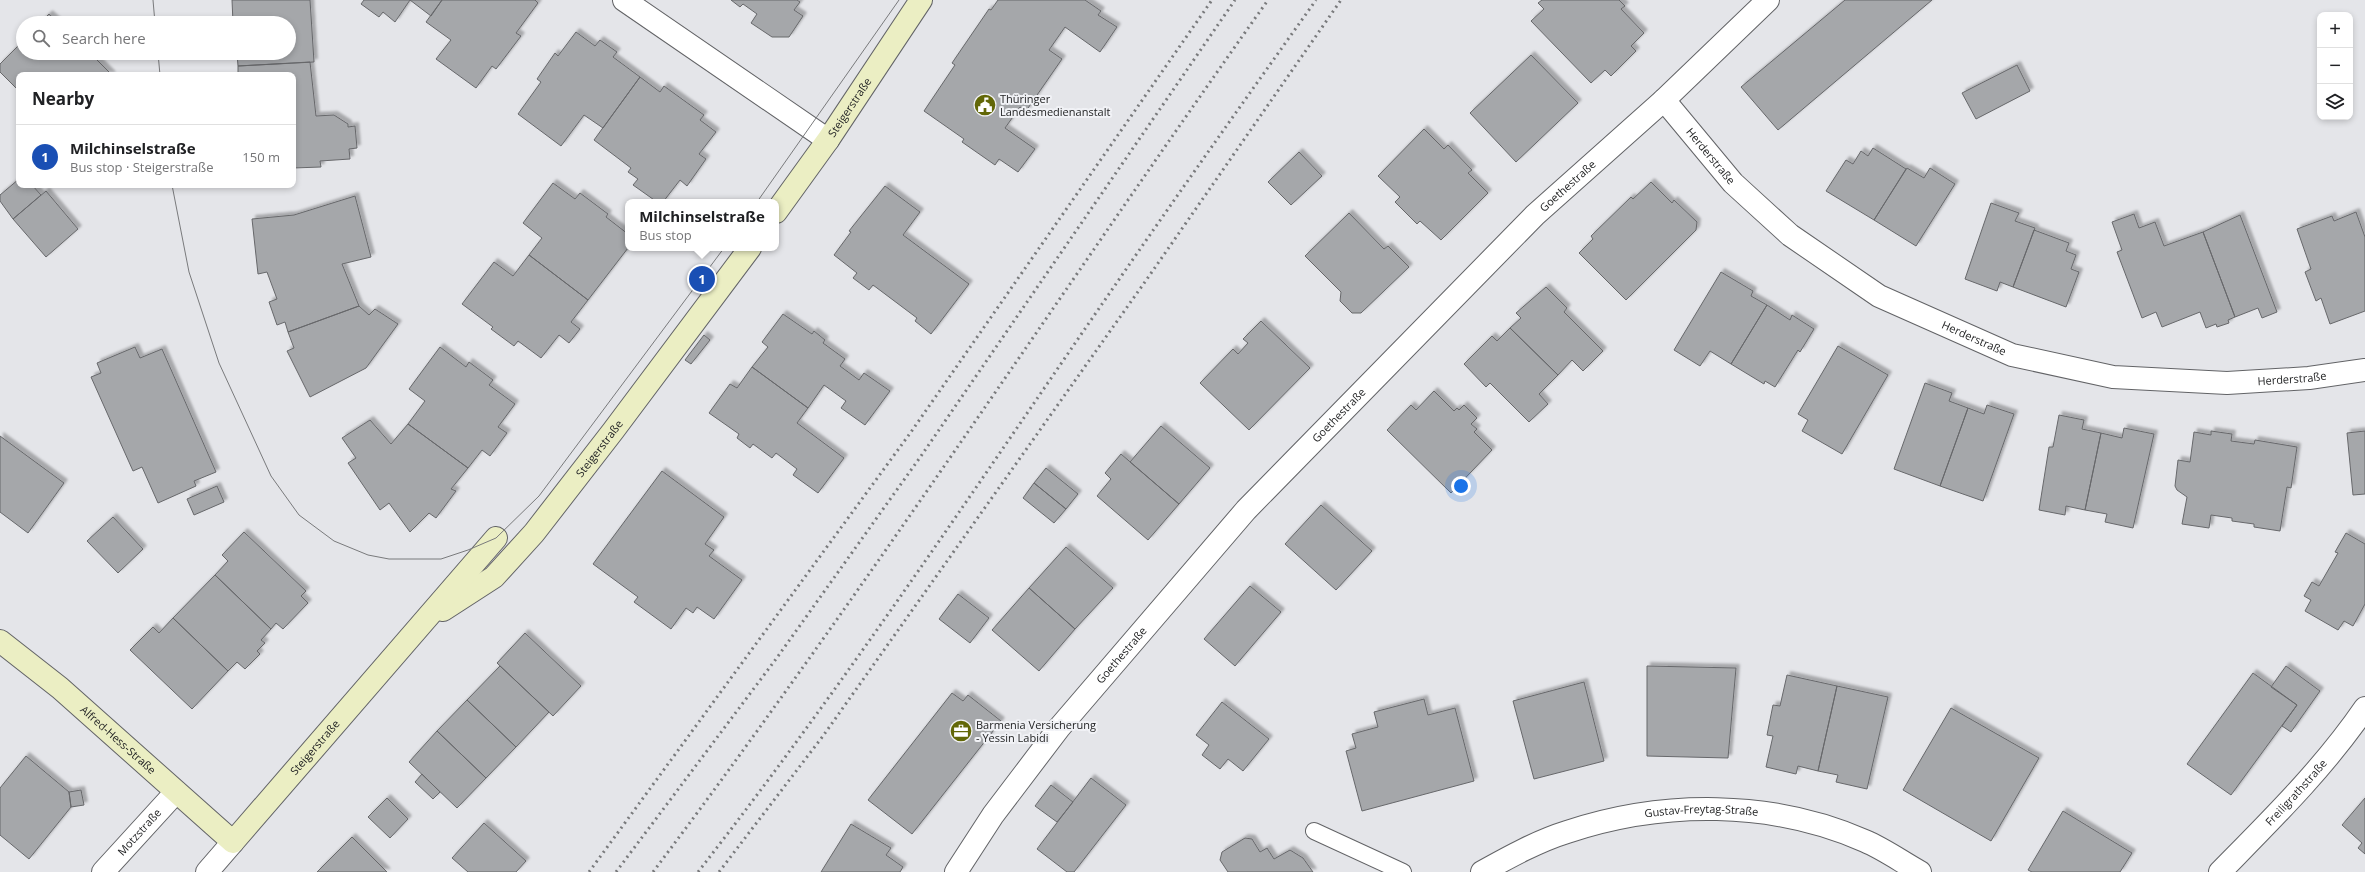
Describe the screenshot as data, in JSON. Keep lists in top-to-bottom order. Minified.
{"streets":{"main road":["Steigerstraße","Alfred-Hess-Straße"],"street":["Herderstraße","Goethestraße","Freiligrathstraße","Gustav-Freytag-Straße","Motzstraße"]},"crossings":[["Steigerstraße","Alfred-Hess-Straße"],["Herderstraße","Goethestraße"],["Alfred-Hess-Straße","Motzstraße"]],"places":{"public building":["Thüringer Landesmedienanstalt"],"office":["Barmenia Versicherung - Yessin Labidi"]},"page":{"map_buttons":["+","−"],"search":"Search here","heading":"Nearby","list":[{"mark":"1","name":"Milchinselstraße","note":"Bus stop · Steigerstraße","value":"150 m"}],"popup":["Milchinselstraße","Bus stop"],"pins":"1"}}
